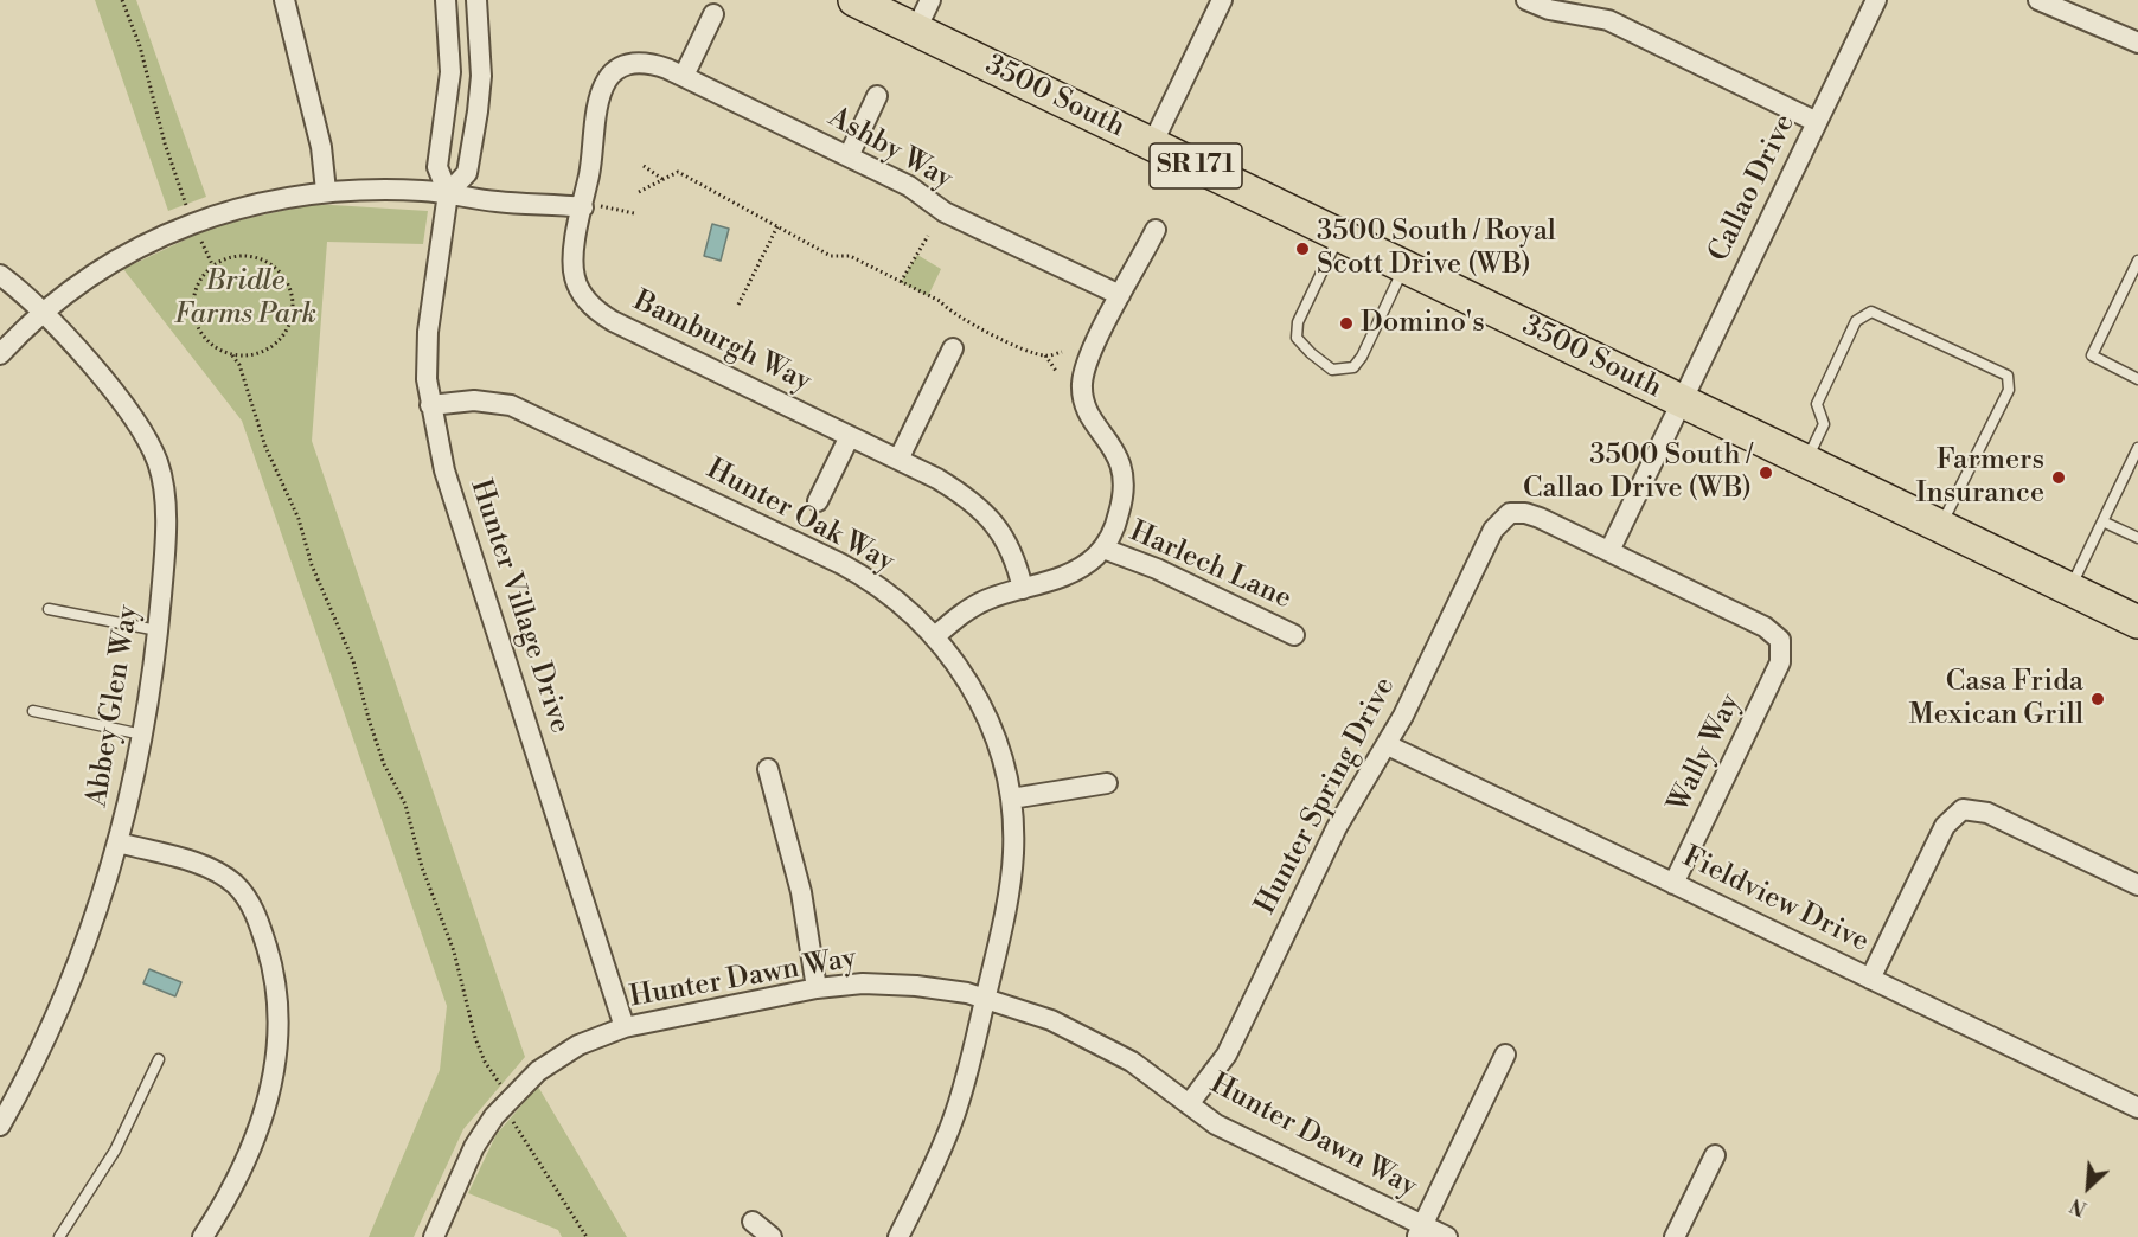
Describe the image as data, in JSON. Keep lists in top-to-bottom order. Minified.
{"streets":{"main road":["3500 South","SR 171"],"street":["Ashby Way","Callao Drive","Bamburgh Way","Hunter Oak Way","Harlech Lane","Hunter Village Drive","Abbey Glen Way","Wally Way","Hunter Spring Drive","Fieldview Drive","Hunter Dawn Way"]},"crossings":[["3500 South","Callao Drive"],["Ashby Way","Bamburgh Way"],["Callao Drive","Wally Way"],["Callao Drive","Hunter Spring Drive"],["Hunter Oak Way","Hunter Village Drive"],["Hunter Oak Way","Hunter Dawn Way"],["Hunter Village Drive","Hunter Dawn Way"],["Wally Way","Hunter Spring Drive"],["Wally Way","Fieldview Drive"],["Hunter Spring Drive","Fieldview Drive"],["Hunter Spring Drive","Hunter Dawn Way"]],"parks":["Bridle Farms Park"],"places":["3500 South / Royal Scott Drive (WB)","Domino's","3500 South / Callao Drive (WB)","Farmers Insurance","Casa Frida Mexican Grill"],"north":"bottom left"}
